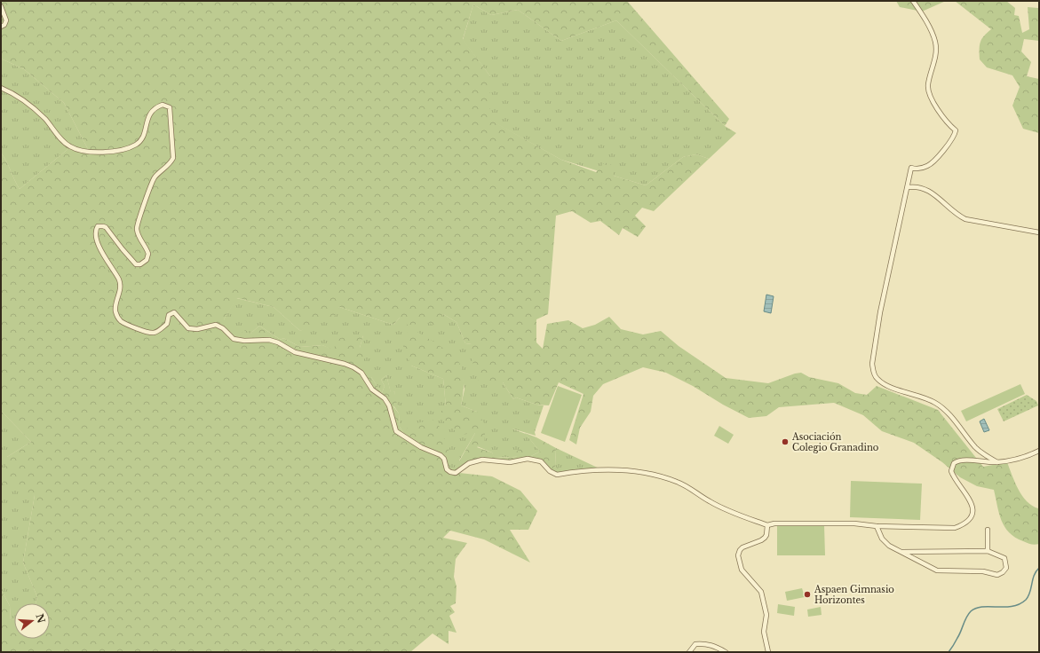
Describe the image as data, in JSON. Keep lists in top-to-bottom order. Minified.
{"places":["Asociación Colegio Granadino","Aspaen Gimnasio Horizontes"],"north":"right"}
